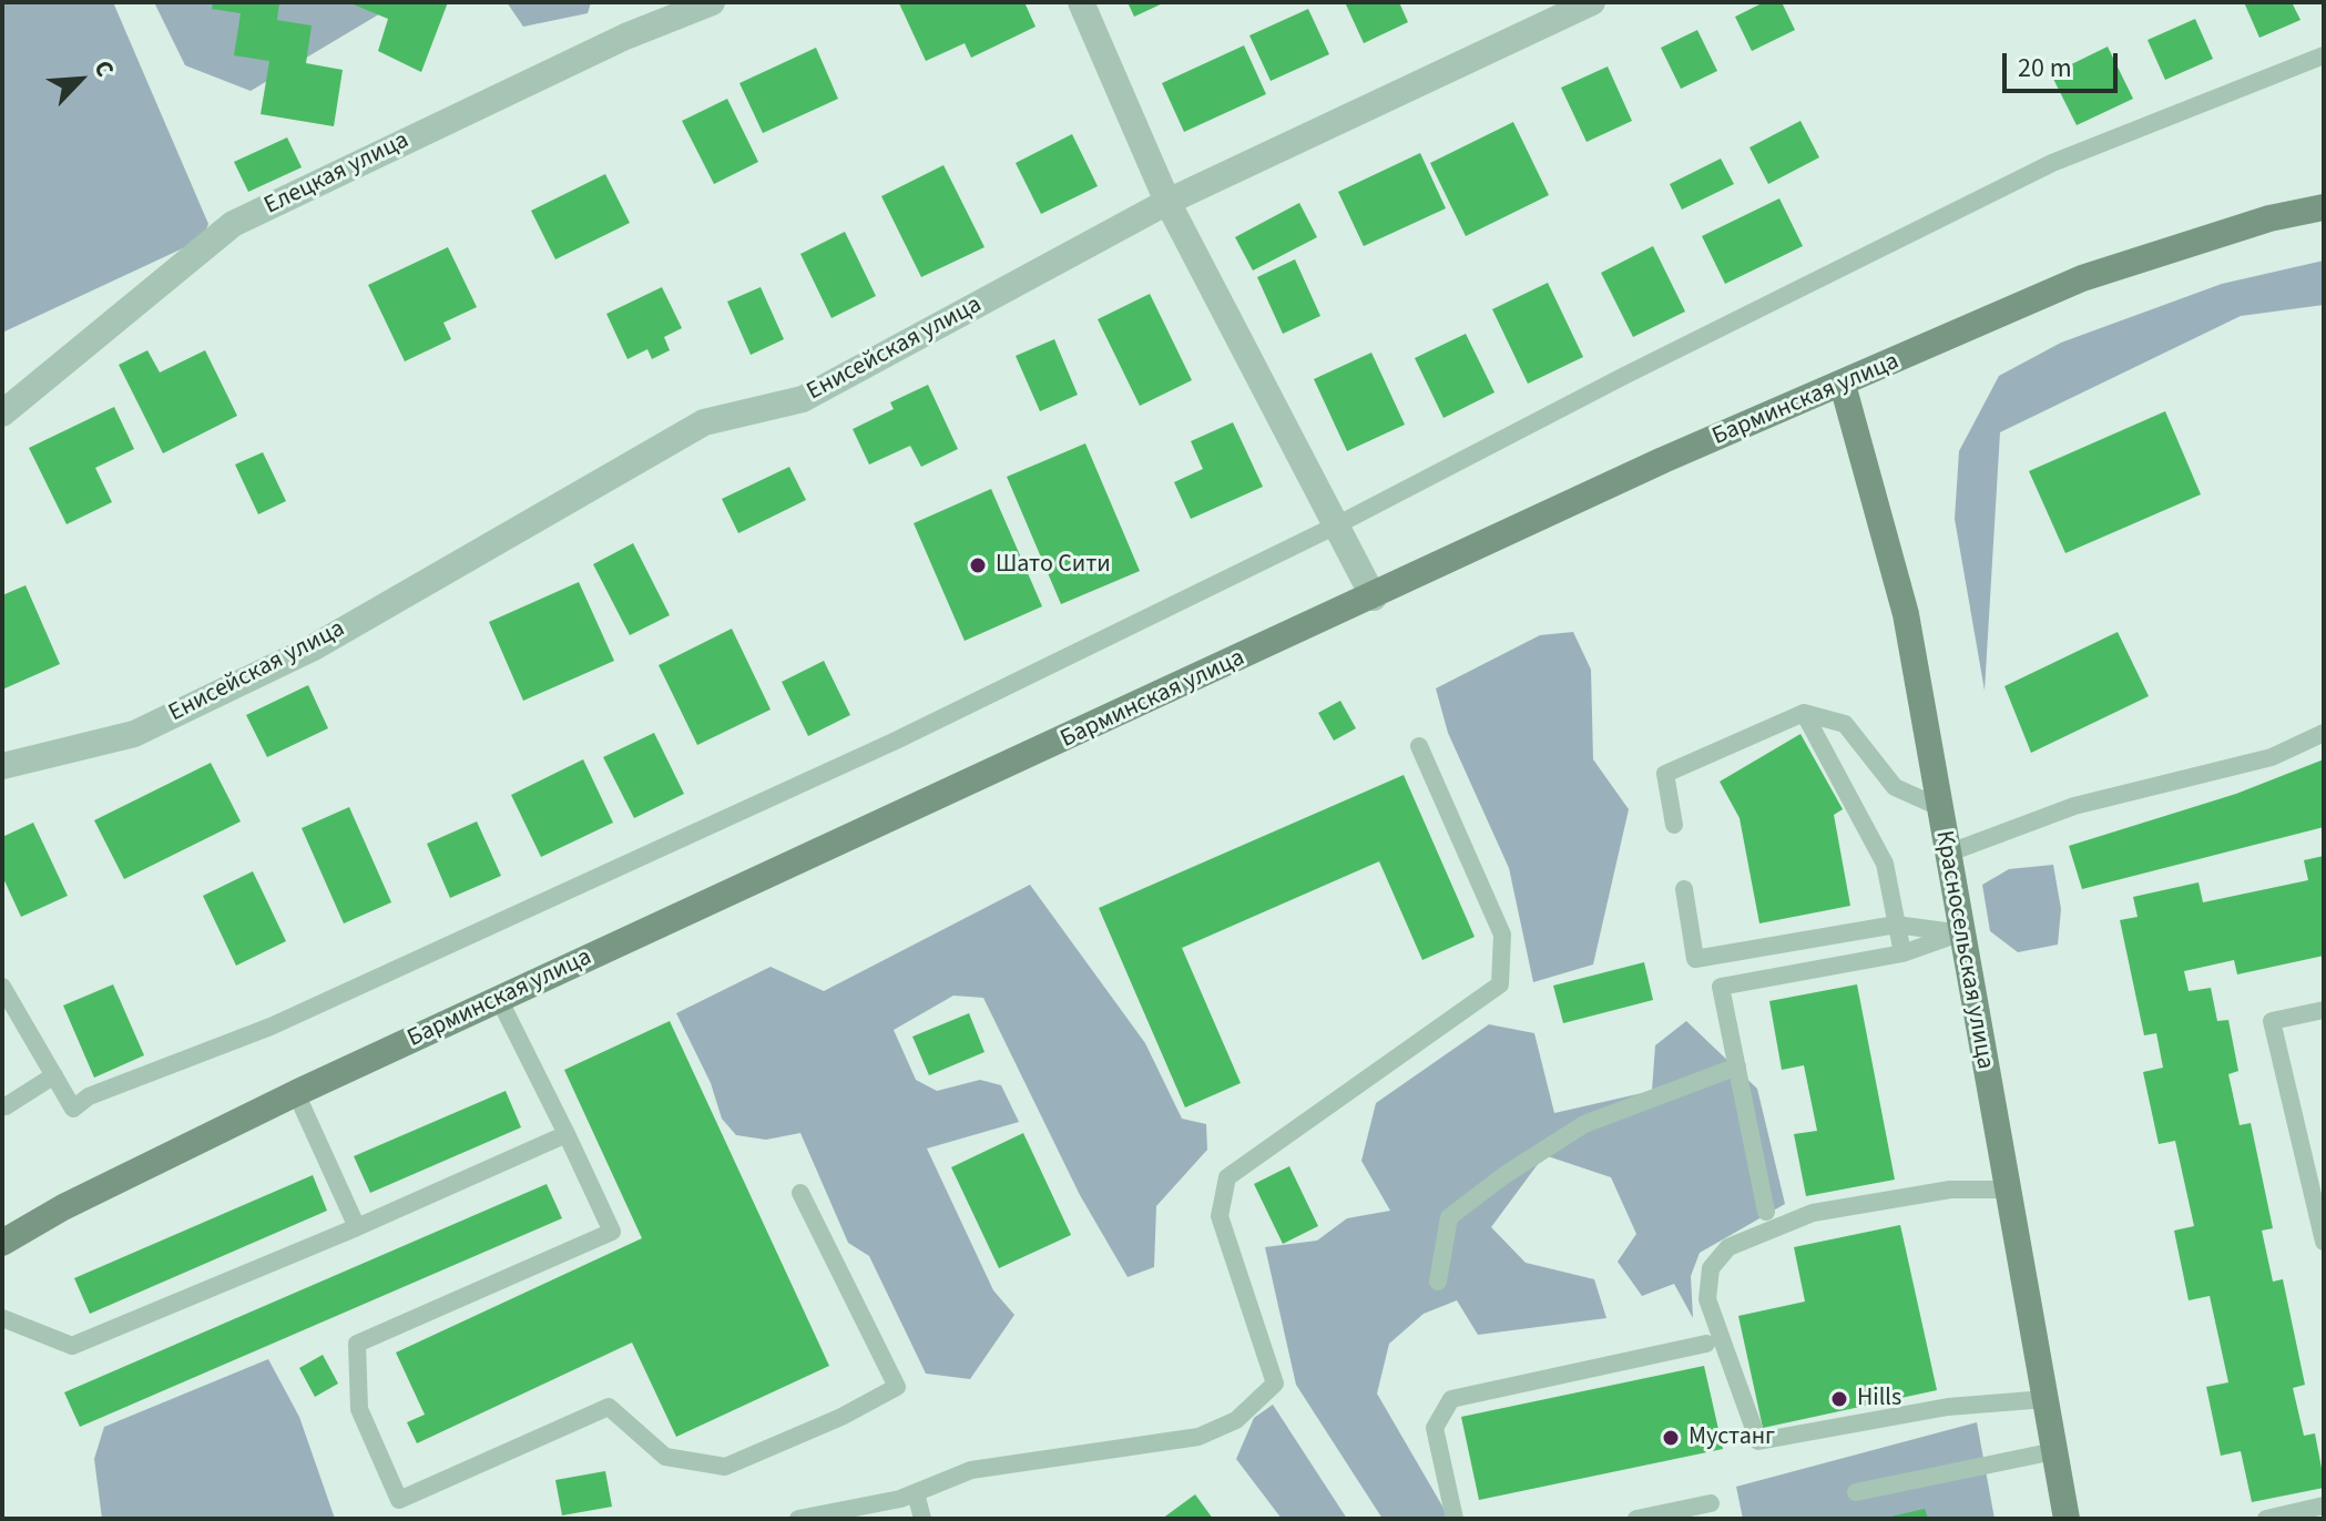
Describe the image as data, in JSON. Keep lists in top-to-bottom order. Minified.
{"streets":{"main road":["Барминская улица","Красносельская улица"],"street":["Елецкая улица","Енисейская улица"]},"crossings":[["Барминская улица","Красносельская улица"]],"places":["Шато Сити","Hills","Мустанг"],"scale_bar":"20 m","north":"top right"}
